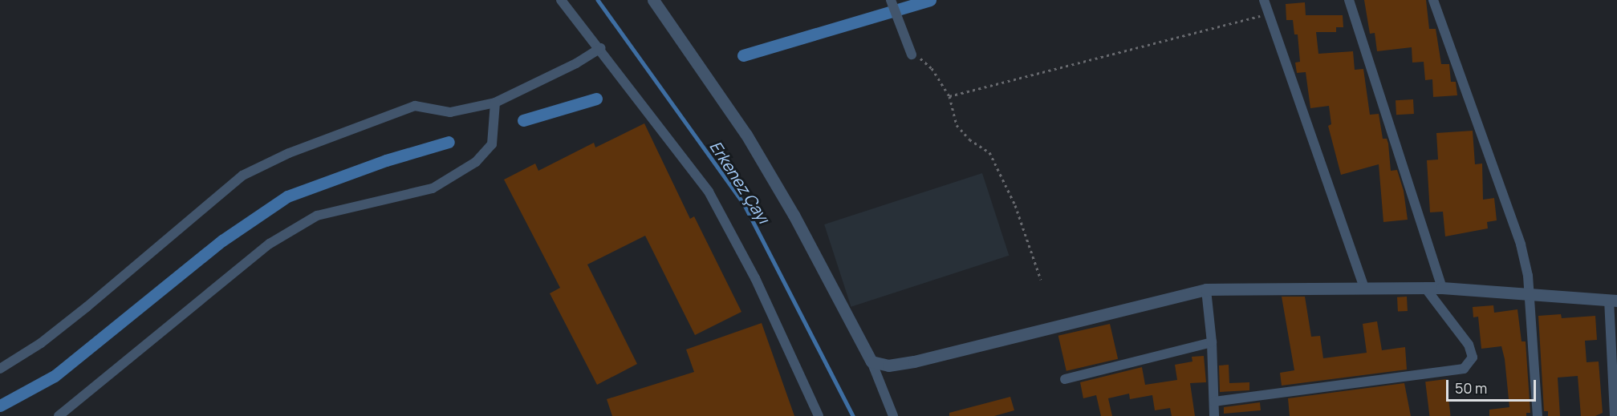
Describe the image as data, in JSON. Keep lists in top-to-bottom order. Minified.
{"water":["Erkenez Çayı"],"scale_bar":"50 m"}
